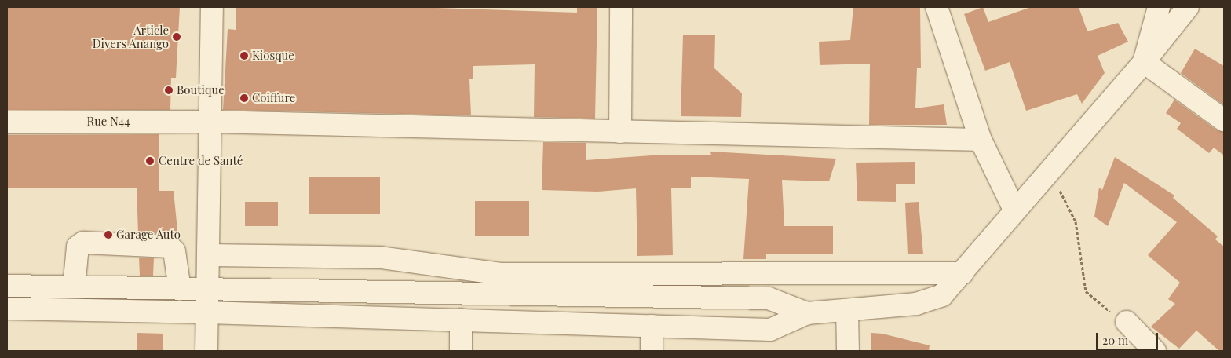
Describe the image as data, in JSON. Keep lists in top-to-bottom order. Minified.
{"streets":{"street":["Rue N44"]},"places":["Article Divers Anango","Kiosque","Boutique","Coiffure","Centre de Santé","Garage Auto"],"scale_bar":"20 m"}
